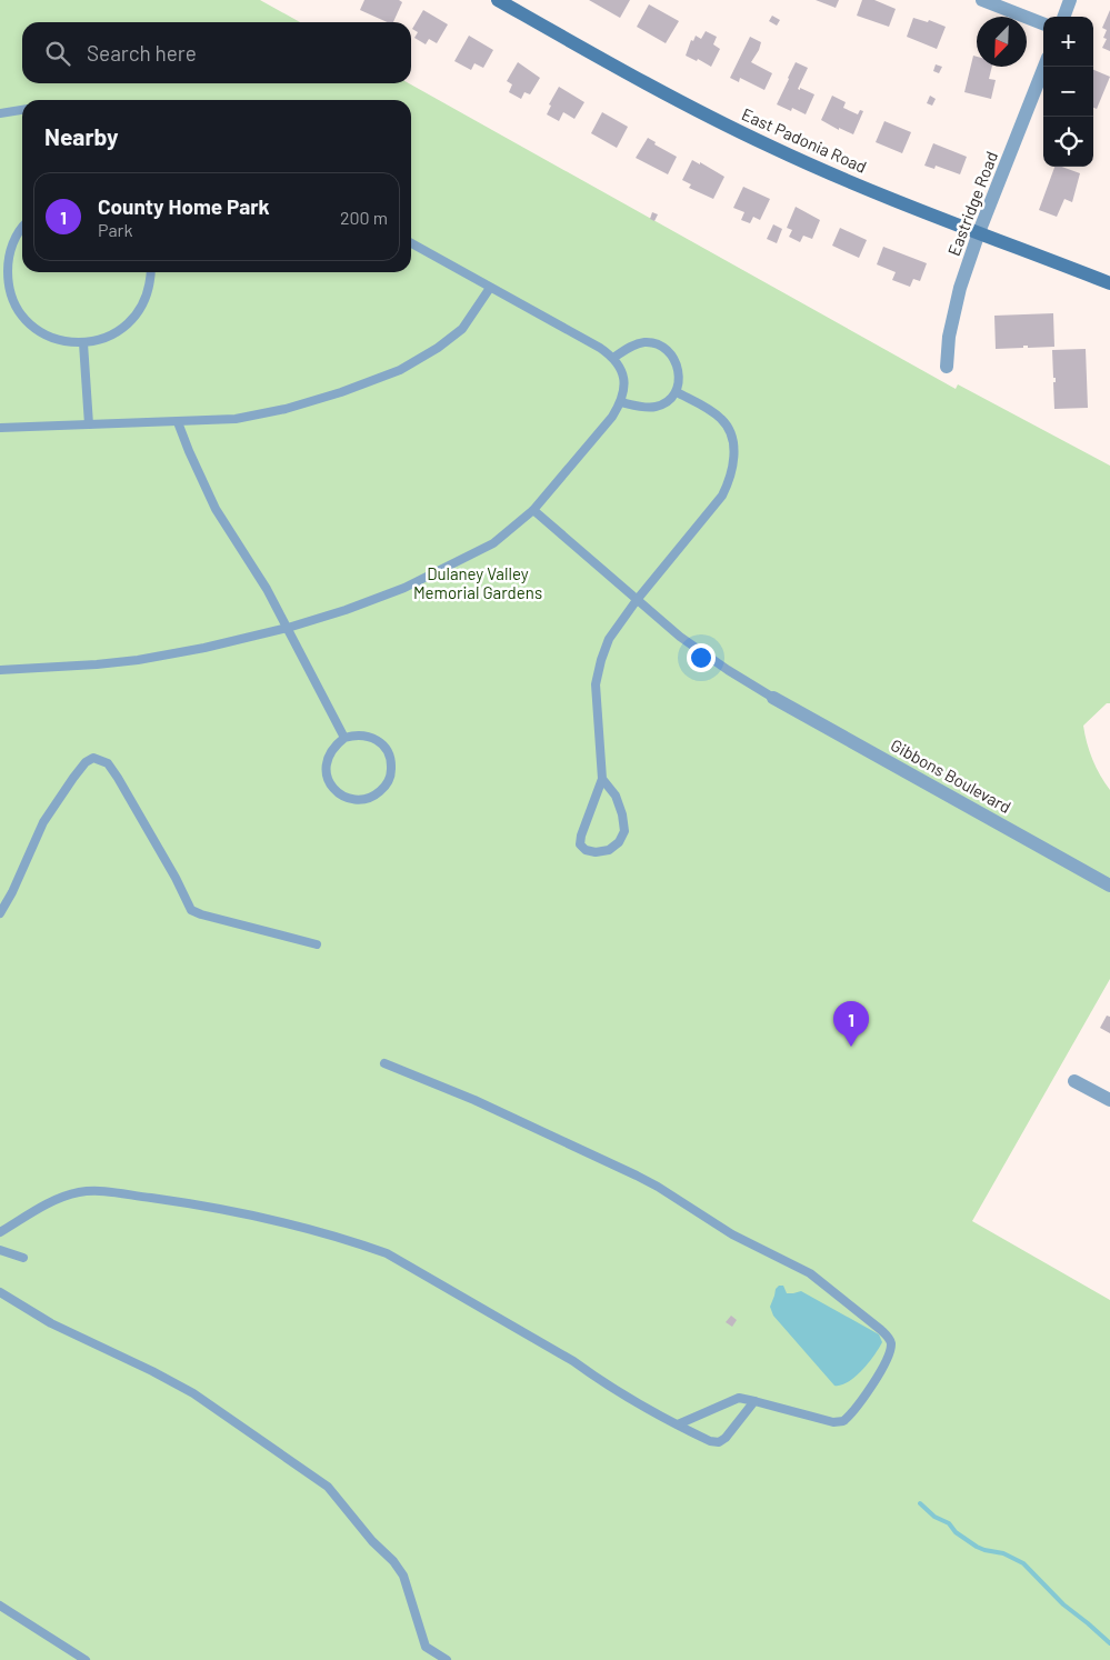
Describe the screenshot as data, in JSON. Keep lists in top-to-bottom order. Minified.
{"streets":{"street":["East Padonia Road","Eastridge Road","Gibbons Boulevard"]},"crossings":[["East Padonia Road","Eastridge Road"]],"parks":["Dulaney Valley Memorial Gardens"],"north":"bottom left","page":{"map_buttons":["+","−"],"search":"Search here","heading":"Nearby","list":[{"mark":"1","name":"County Home Park","note":"Park","value":"200 m"}],"pins":"1"}}
